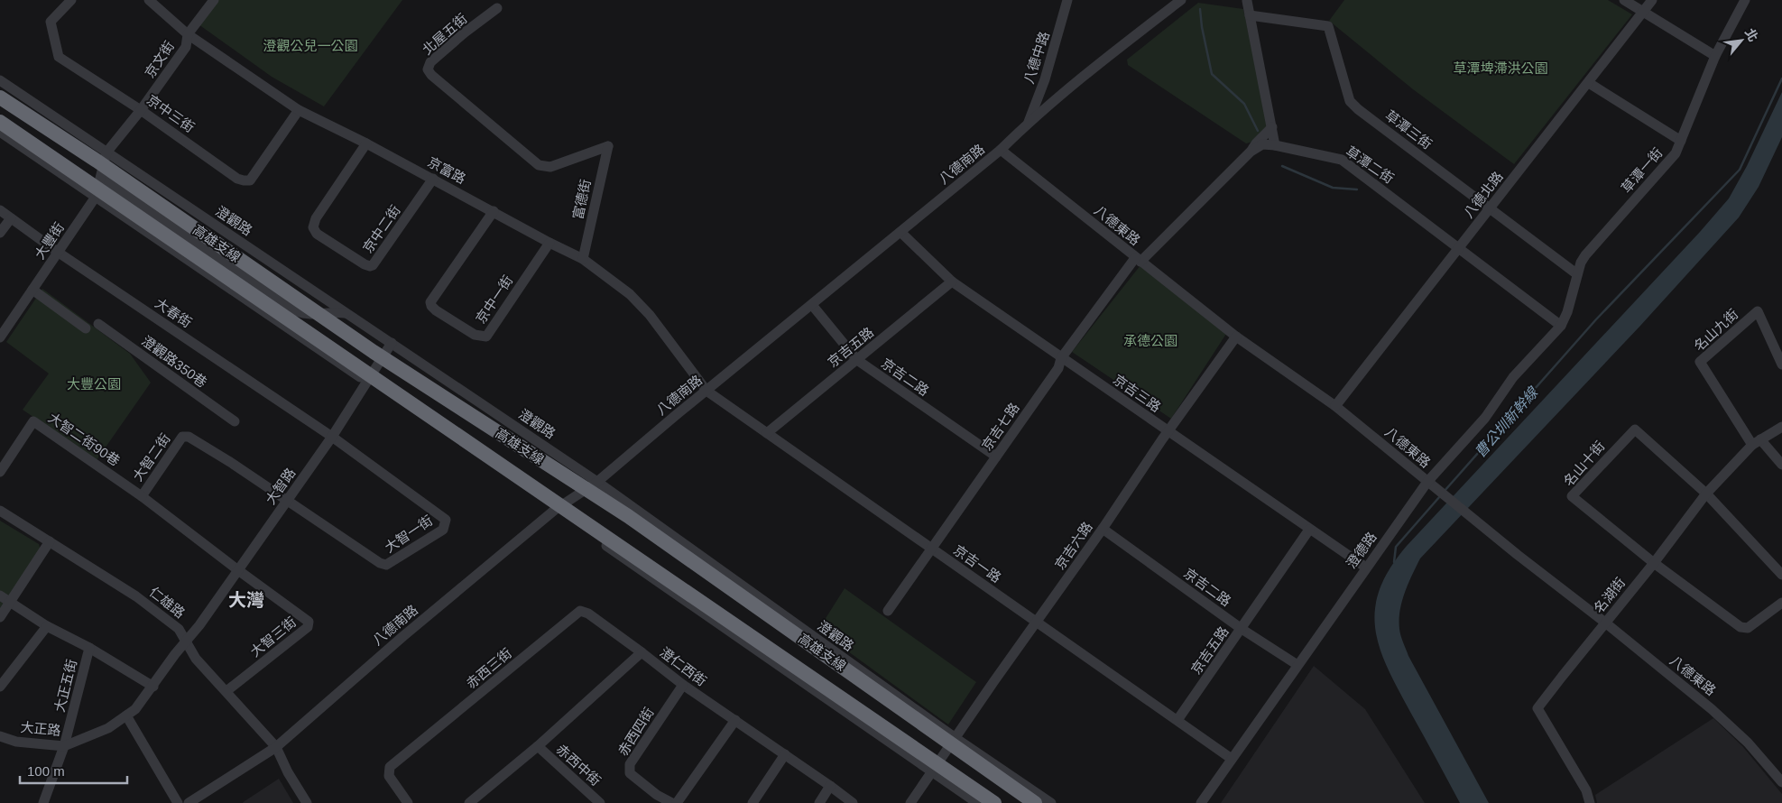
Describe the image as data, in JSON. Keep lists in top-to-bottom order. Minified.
{"streets":{"highway":["高雄支線"],"street":["北屋五街","八德中路","京文街","京中三街","草潭三街","八德南路","草潭二街","京富路","草潭一街","八德北路","富德街","澄觀路","八德東路","京中二街","大豐街","京中一街","大春街","名山九街","京吉五路","澄觀路350巷","京吉二路","京吉三路","京吉七路","大智二街90巷","大智二街","名山十街","大智路","大智一街","京吉六路","澄德路","京吉一路","名湖街","仁雄路","大智三街","澄仁西街","赤西三街","大正五街","大正路","赤西四街","赤西中街"]},"crossings":[["北屋五街","富德街"],["八德中路","八德南路"],["京文街","京中三街"],["京文街","京富路"],["京文街","澄觀路"],["京文街","大豐街"],["京中三街","京富路"],["草潭三街","草潭一街"],["草潭三街","八德北路"],["八德南路","京富路"],["八德南路","澄觀路"],["八德南路","八德東路"],["八德南路","京吉二路"],["八德南路","京吉三路"],["八德南路","京吉一路"],["八德南路","仁雄路"],["草潭二街","草潭一街"],["草潭二街","八德北路"],["草潭二街","八德東路"],["草潭二街","京吉七路"],["草潭二街","澄德路"],["京富路","富德街"],["京富路","京中二街"],["京富路","京中一街"],["京富路","京吉一路"],["草潭一街","澄德路"],["八德北路","八德東路"],["澄觀路","大豐街"],["澄觀路","大智路"],["澄觀路","京吉六路"],["八德東路","京吉七路"],["八德東路","京吉六路"],["八德東路","澄德路"],["八德東路","名湖街"],["大豐街","大春街"],["大春街","大智路"],["大春街","大智一街"],["名山九街","名湖街"],["京吉五路","京吉二路"],["京吉五路","京吉三路"],["京吉五路","京吉一路"],["京吉二路","京吉七路"],["京吉二路","京吉六路"],["京吉二路","澄德路"],["京吉三路","京吉七路"],["京吉三路","京吉六路"],["京吉三路","澄德路"],["京吉七路","京吉一路"],["大智二街90巷","大智二街"],["大智二街","大智路"],["大智二街","大智一街"],["大智二街","大智三街"],["名山十街","名湖街"],["大智路","大智一街"],["大智路","仁雄路"],["大智路","大智三街"],["大智路","大正路"],["京吉六路","京吉一路"],["澄德路","京吉一路"],["仁雄路","大智三街"],["仁雄路","大正路"],["澄仁西街","赤西三街"],["澄仁西街","赤西四街"],["澄仁西街","赤西中街"],["大正五街","大正路"]],"districts":["大灣"],"water":["曹公圳新幹線"],"parks":["澄觀公兒一公園","草潭埤滯洪公園","承德公園","大豐公園"],"scale_bar":"100 m","north":"top right"}
